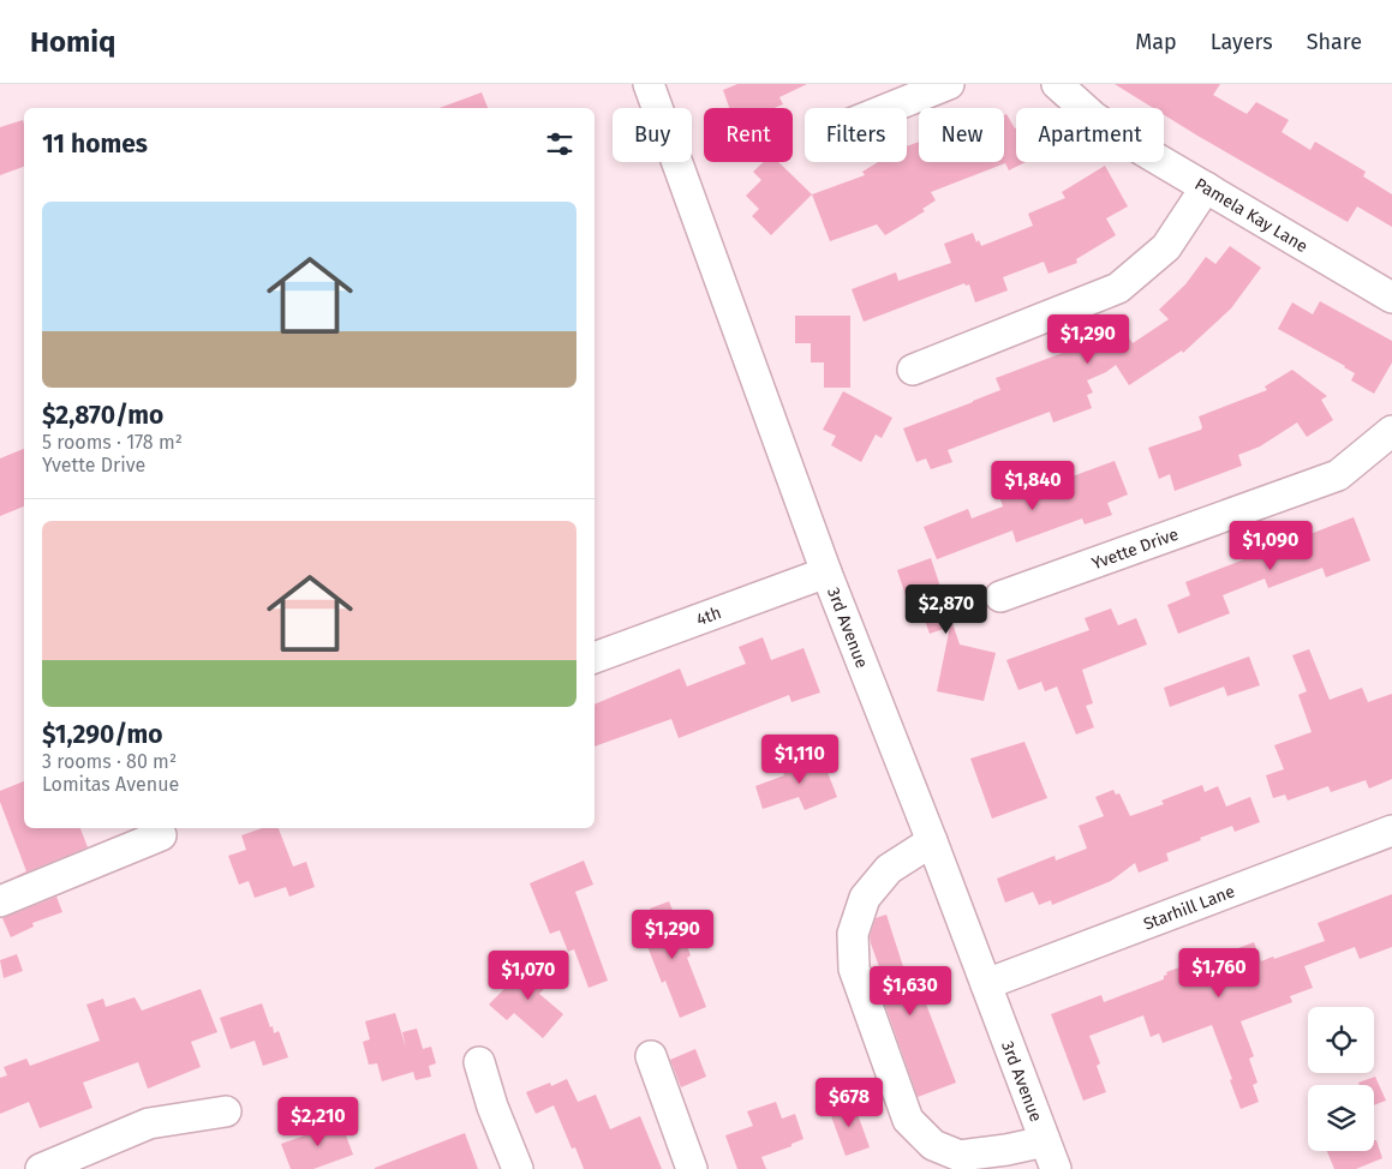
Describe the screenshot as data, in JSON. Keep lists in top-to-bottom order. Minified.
{"streets":{"street":["Pamela Kay Lane","Yvette Drive","4th","3rd Avenue","Starhill Lane"]},"crossings":[["4th","3rd Avenue"],["3rd Avenue","Starhill Lane"]],"page":{"header":"Homiq","nav":["Map","Layers","Share"],"chip":["Buy","Rent","Filters","New","Apartment"],"heading":"11 homes","list":[{"name":"$2,870/mo","note":"5 rooms · 178 m² · Yvette Drive"},{"name":"$1,290/mo","note":"3 rooms · 80 m² · Lomitas Avenue"}],"price":["$1,290","$1,840","$1,090","$2,870","$1,110","$1,290","$1,760","$1,070","$1,630","$678","$2,210"]}}
